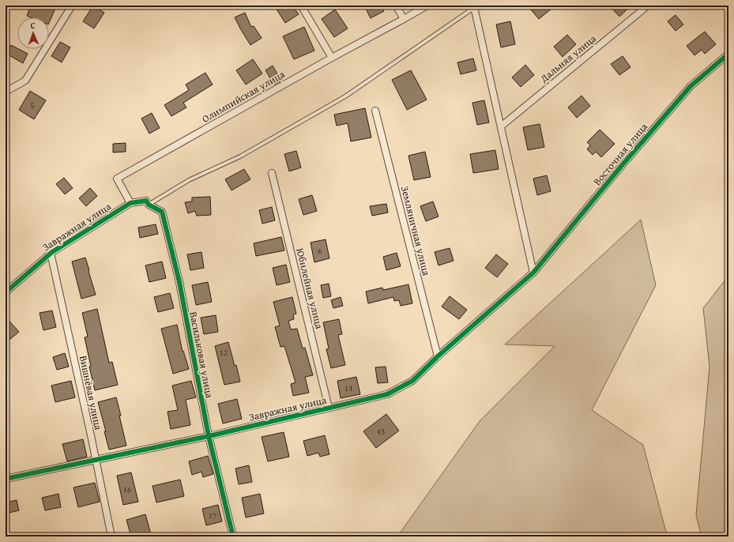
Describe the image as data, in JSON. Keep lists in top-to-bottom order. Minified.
{"streets":{"street":["Дальняя улица","Олимпийская улица","Восточная улица","Завражная улица","Земляничная улица","Юбилейная улица","Васильковая улица","Вишнёвая улица"]},"crossings":[["Олимпийская улица","Завражная улица"],["Олимпийская улица","Васильковая улица"],["Восточная улица","Завражная улица"],["Завражная улица","Земляничная улица"],["Завражная улица","Юбилейная улица"],["Завражная улица","Васильковая улица"],["Завражная улица","Вишнёвая улица"]],"house_numbers":["5","6","12","14","43","16","17"],"north":"top"}
